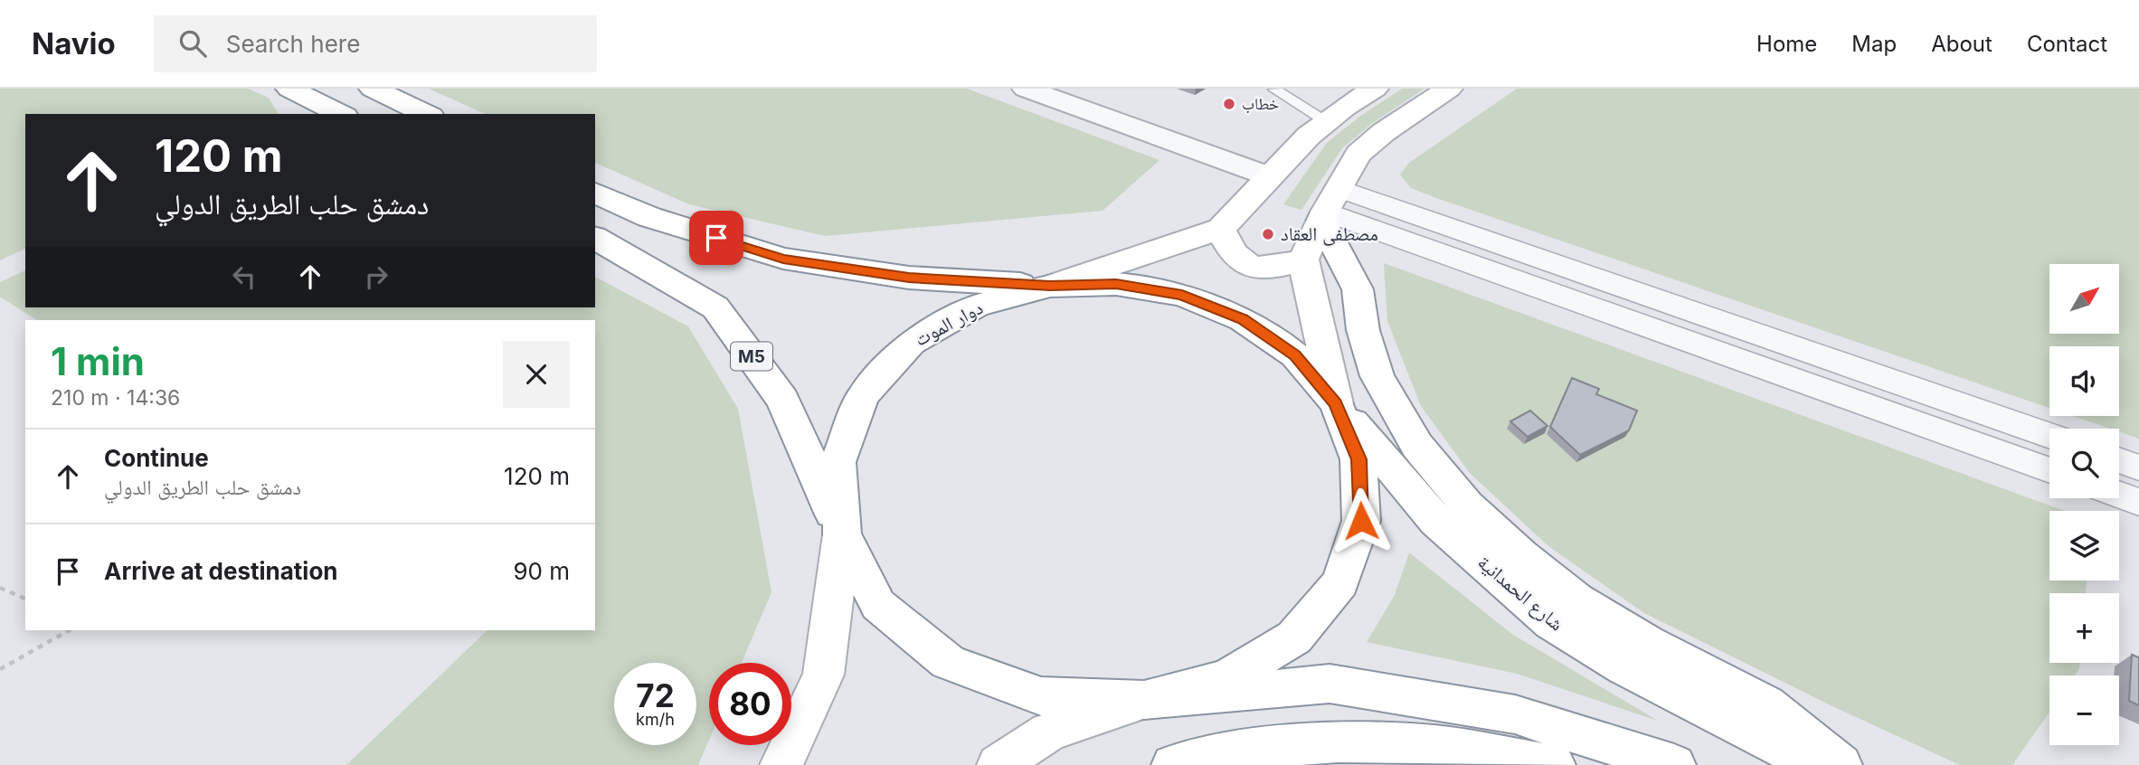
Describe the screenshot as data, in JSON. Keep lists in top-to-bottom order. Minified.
{"streets":{"main road":["دوار الموت","M5","شارع الحمدانية"]},"crossings":[["دوار الموت","M5"],["دوار الموت","شارع الحمدانية"]],"places":["خطاب","مصطفى العقاد"],"north":"top right","page":{"header":"Navio","search":"Search here","nav":["Home","Map","About","Contact"],"turn":["120 m","دمشق حلب الطريق الدولي"],"map_buttons":["+","−"],"heading":["1 min","210 m · 14:36"],"list":[{"name":"Continue","note":"دمشق حلب الطريق الدولي","value":"120 m"},{"name":"Arrive at destination","value":"90 m"}],"speed":"72 km/h","limit":"80"}}
